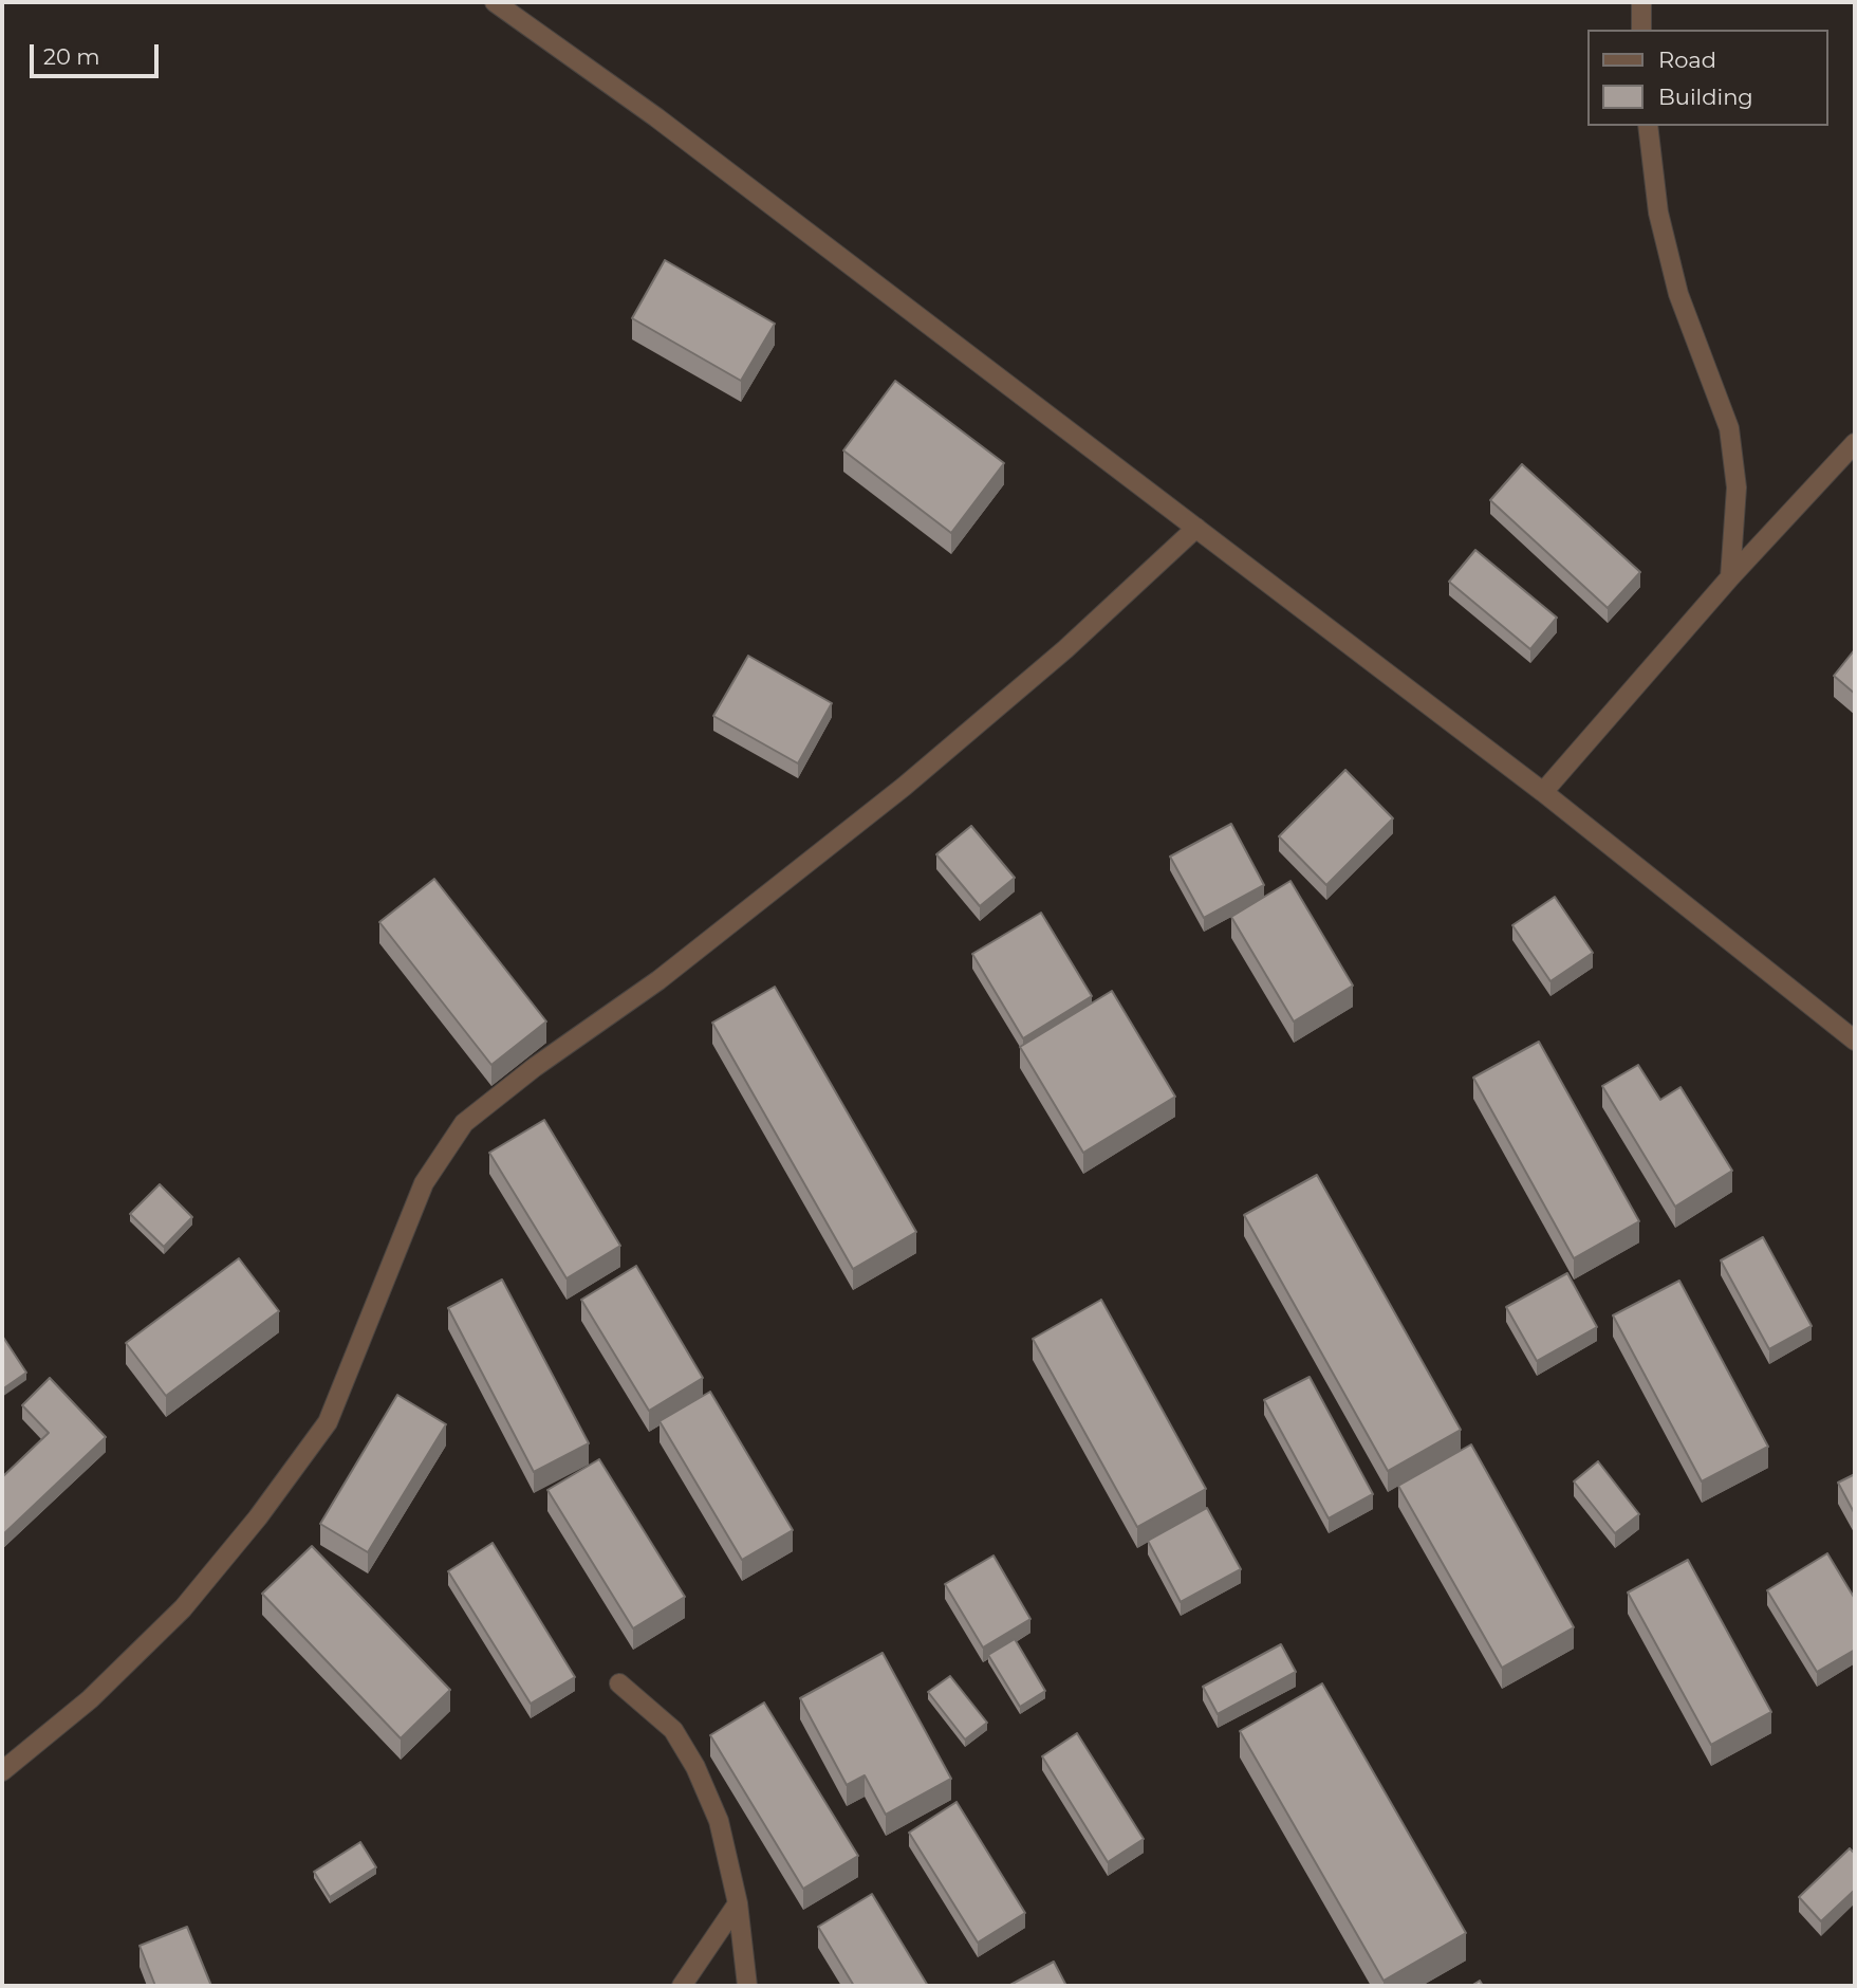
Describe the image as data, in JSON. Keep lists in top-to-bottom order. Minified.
{"legend":["Road","Building"],"scale_bar":"20 m"}
